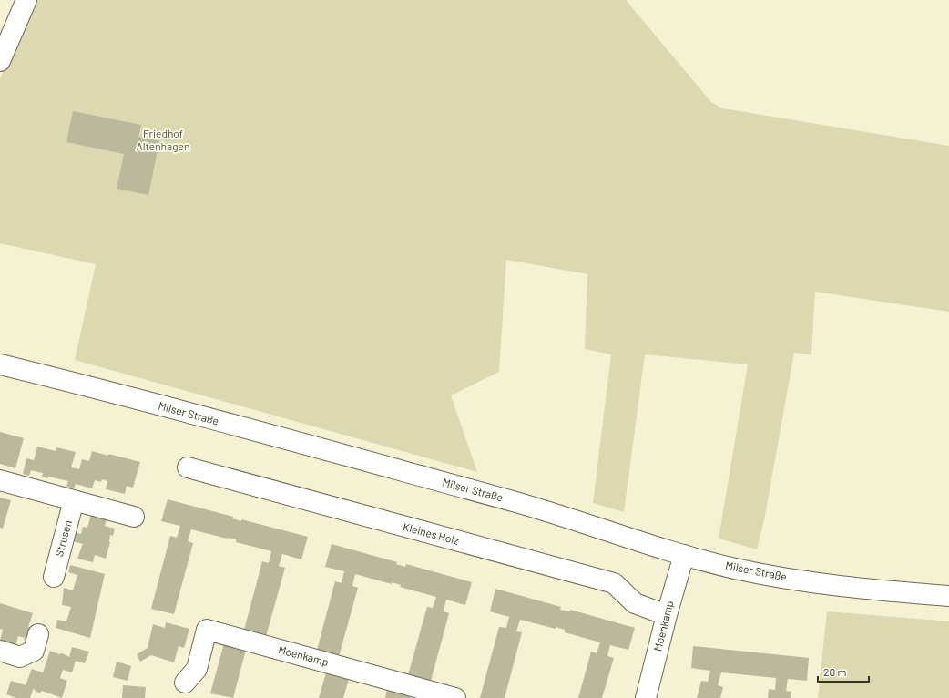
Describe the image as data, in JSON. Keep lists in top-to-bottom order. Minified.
{"streets":{"street":["Milser Straße","Kleines Holz","Strusen","Moenkamp"]},"crossings":[["Milser Straße","Moenkamp"],["Kleines Holz","Moenkamp"]],"parks":["Friedhof Altenhagen"],"scale_bar":"20 m"}
